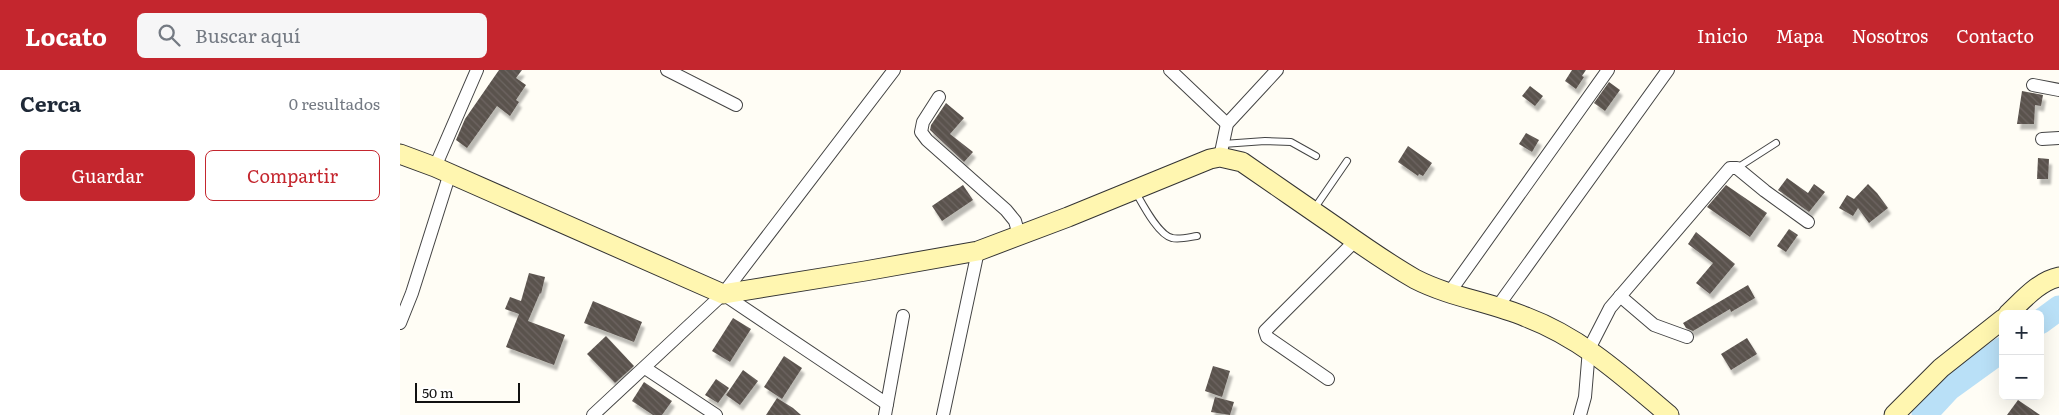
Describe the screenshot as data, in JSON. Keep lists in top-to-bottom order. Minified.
{"scale_bar":"50 m","page":{"header":"Locato","search":"Buscar aquí","nav":["Inicio","Mapa","Nosotros","Contacto"],"heading":["Cerca","0 resultados"],"buttons":["Guardar","Compartir"],"map_buttons":["+","−"],"scale":"50 m"}}
